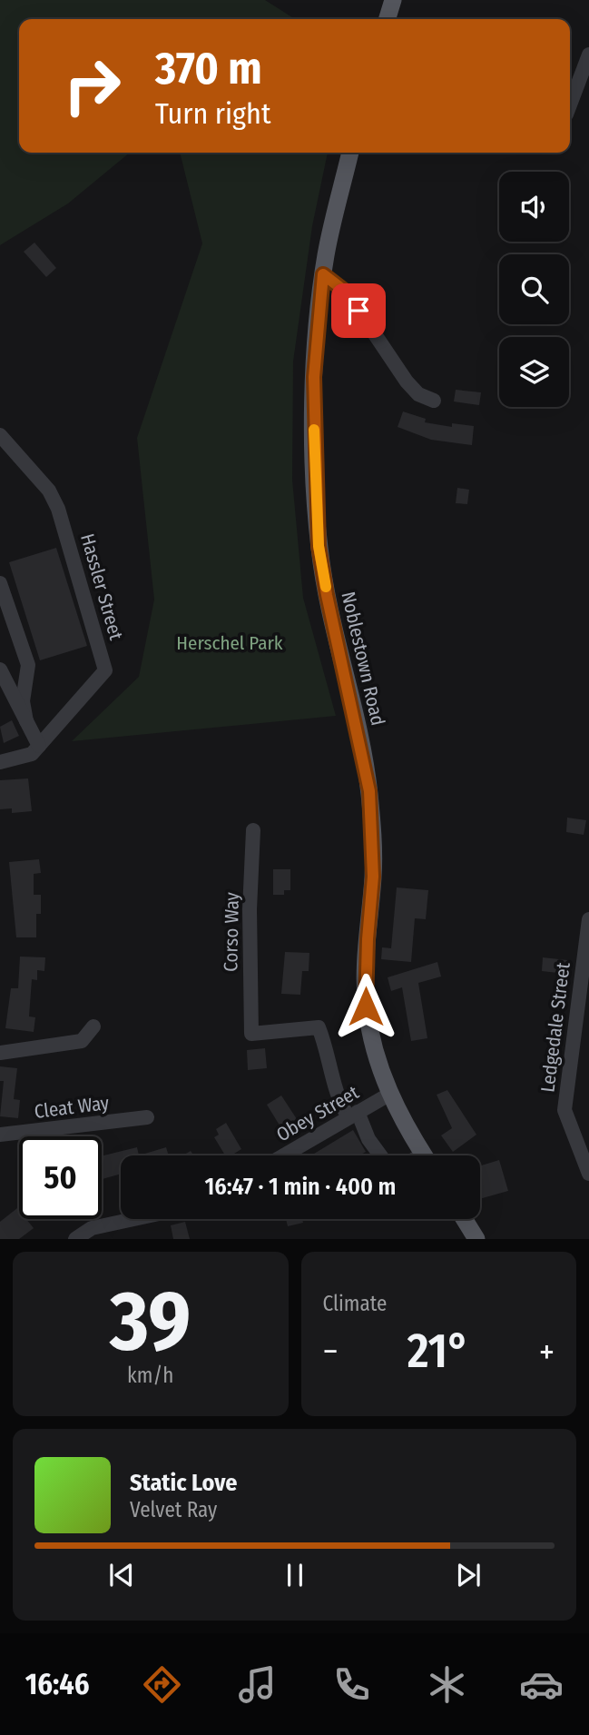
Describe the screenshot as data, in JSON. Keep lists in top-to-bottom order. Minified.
{"streets":{"main road":["Noblestown Road"],"street":["Hassler Street","Corso Way","Ledgedale Street","Cleat Way","Obey Street"]},"crossings":[["Noblestown Road","Obey Street"],["Corso Way","Obey Street"]],"parks":["Herschel Park"],"page":{"turn":["370 m","Turn right"],"limit":"50","trip":"16:47 · 1 min · 400 m","tile":[["39","km/h"],"Climate"],"heat":["−","21°","+"],"song":["Static Love","Velvet Ray"],"tabs":"16:46"}}
